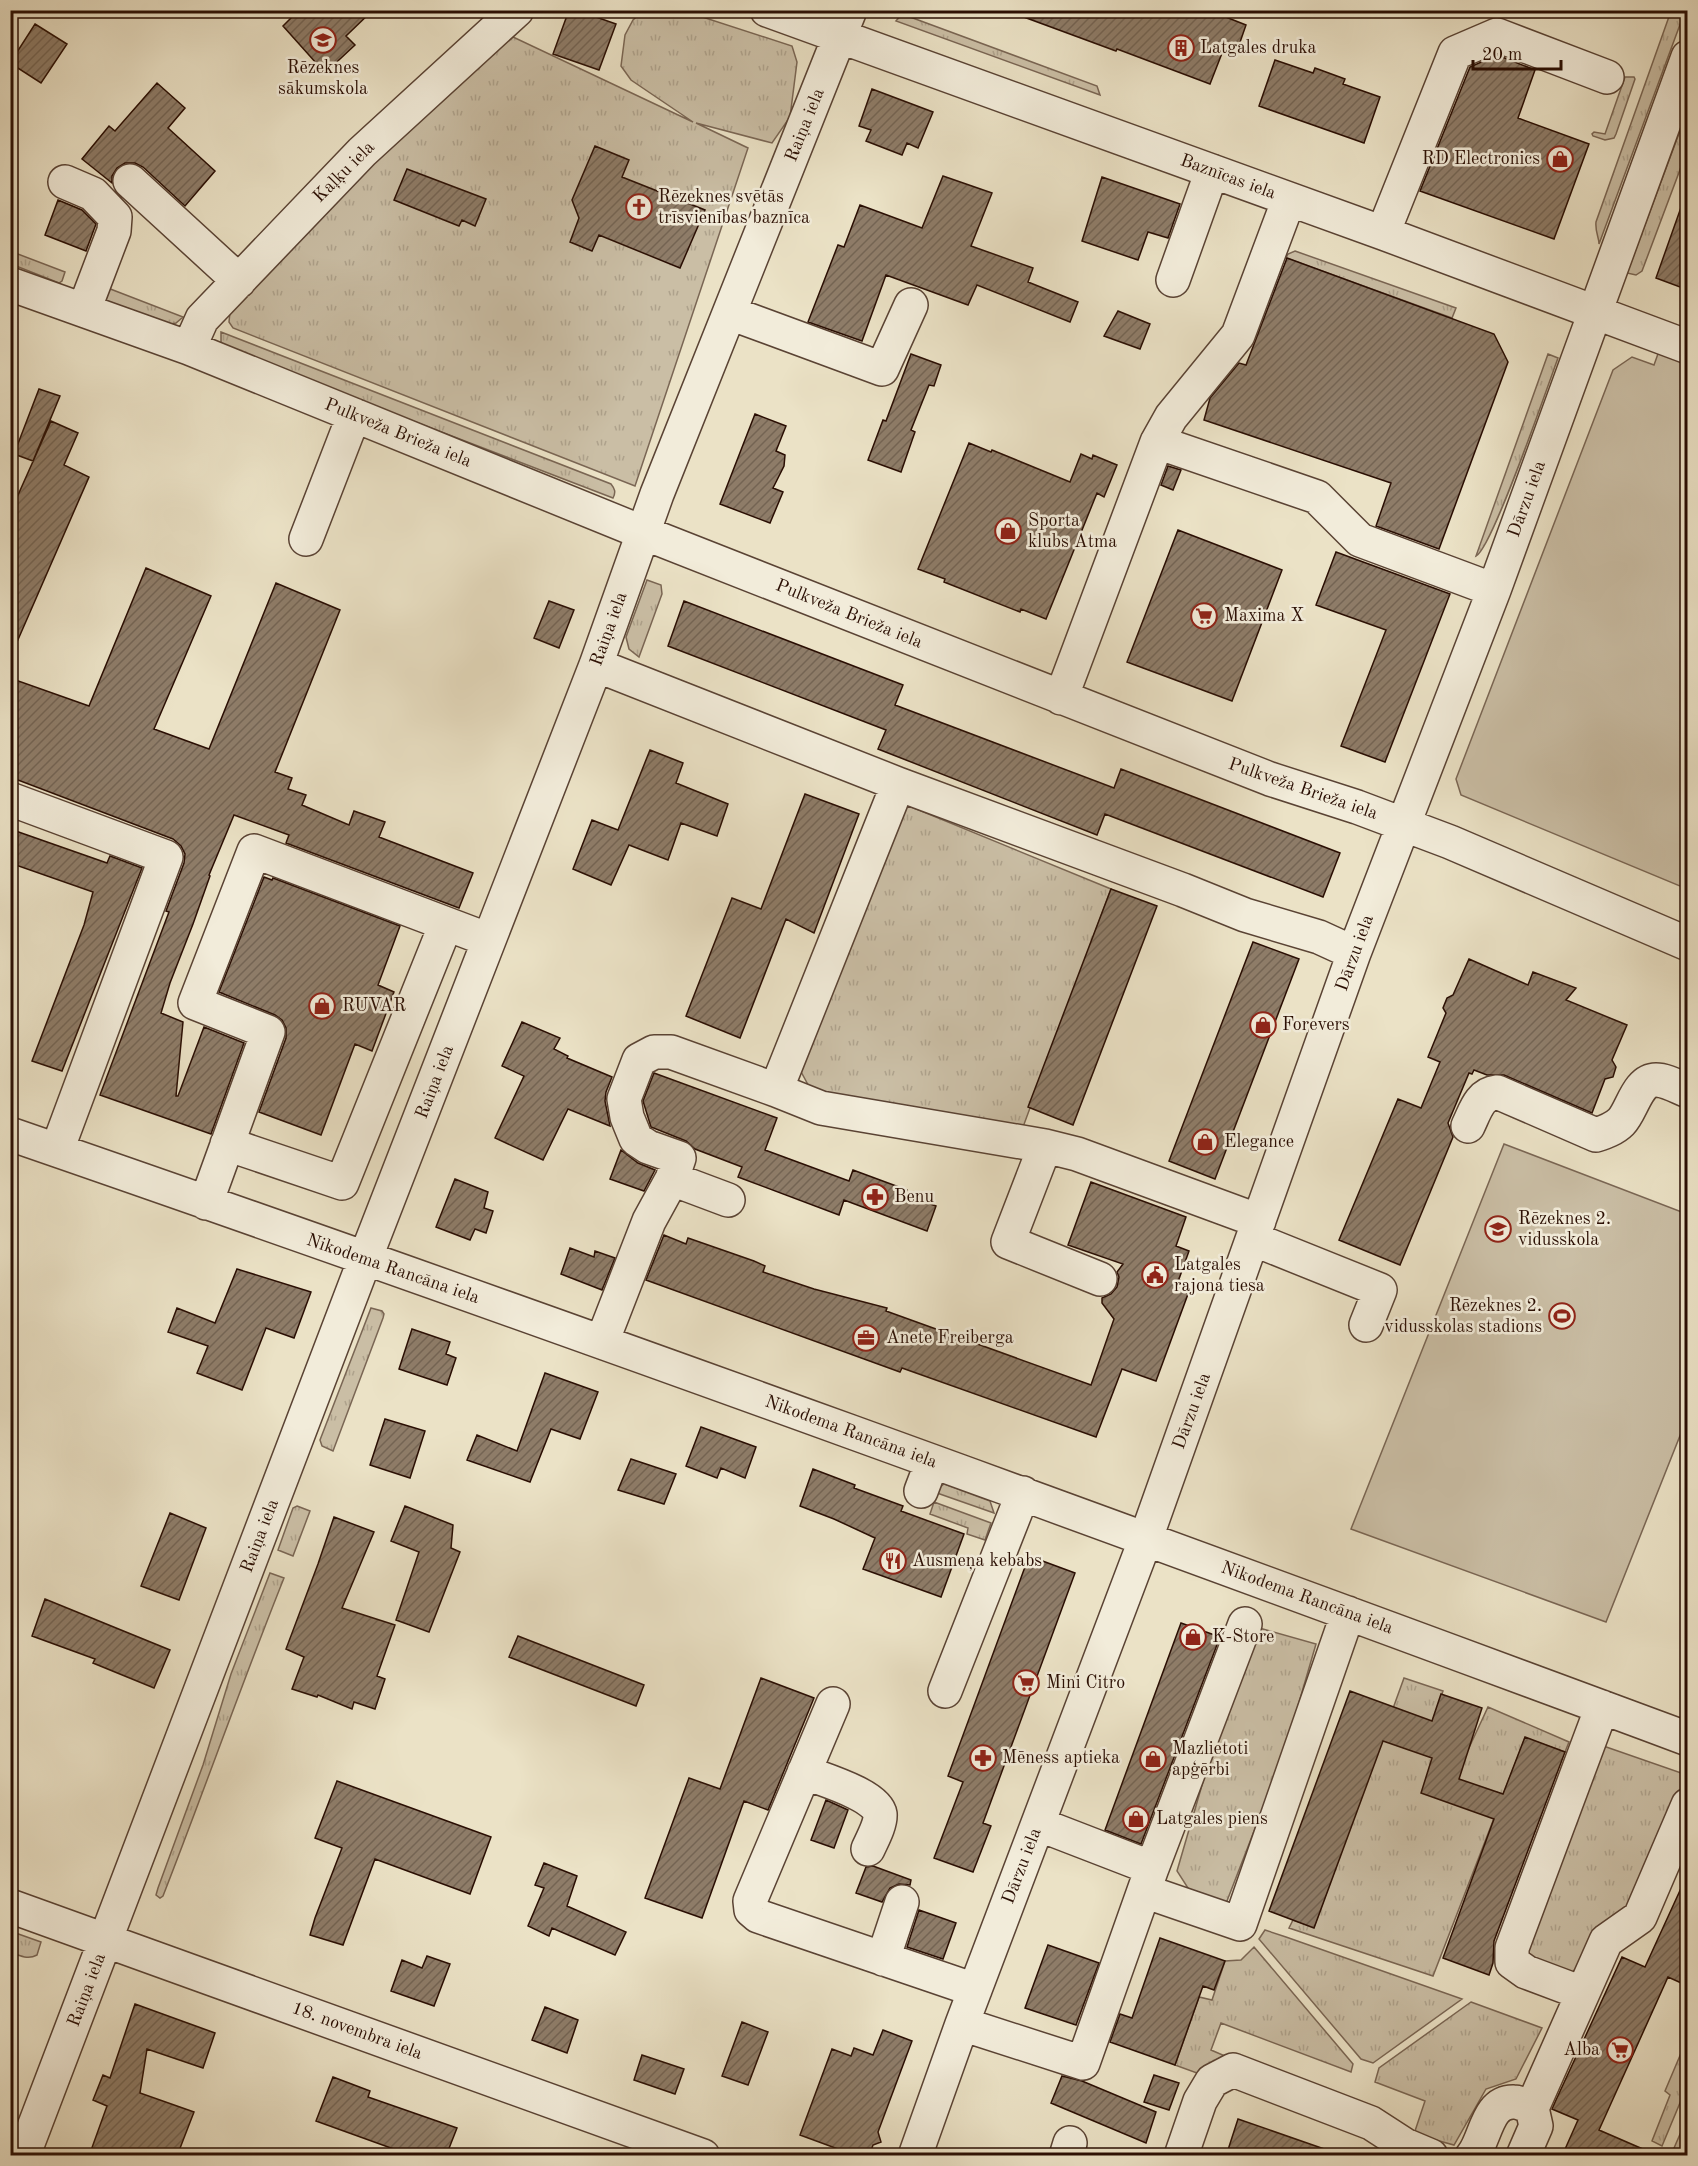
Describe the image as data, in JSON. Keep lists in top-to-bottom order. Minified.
{"streets":{"street":["Raiņa iela","Kaļķu iela","Baznīcas iela","Pulkveža Brieža iela","Dārzu iela","Nikodema Rancāna iela","18. novembra iela"]},"crossings":[["Raiņa iela","Baznīcas iela"],["Raiņa iela","Pulkveža Brieža iela"],["Raiņa iela","Nikodema Rancāna iela"],["Raiņa iela","18. novembra iela"],["Kaļķu iela","Pulkveža Brieža iela"],["Baznīcas iela","Dārzu iela"],["Pulkveža Brieža iela","Dārzu iela"],["Dārzu iela","Nikodema Rancāna iela"]],"places":{"school or university":["Rēzeknes sākumskola","Rēzeknes 2. vidusskola"],"building":["Latgales druka"],"shop":["RD Electronics","Sporta klubs Atma","RUVAR","Forevers","Elegance","K-Store","Mazlietoti apģērbi","Latgales piens"],"church":["Rēzeknes svētās trīsvienības baznīca"],"supermarket":["Maxima X","Mini Citro","Alba"],"pharmacy":["Benu","Mēness aptieka"],"public building":["Latgales rajona tiesa"],"sports":["Rēzeknes 2. vidusskolas stadions"],"office":["Anete Freiberga"],"restaurant":["Ausmeņa kebabs"]},"scale_bar":"20 m"}
